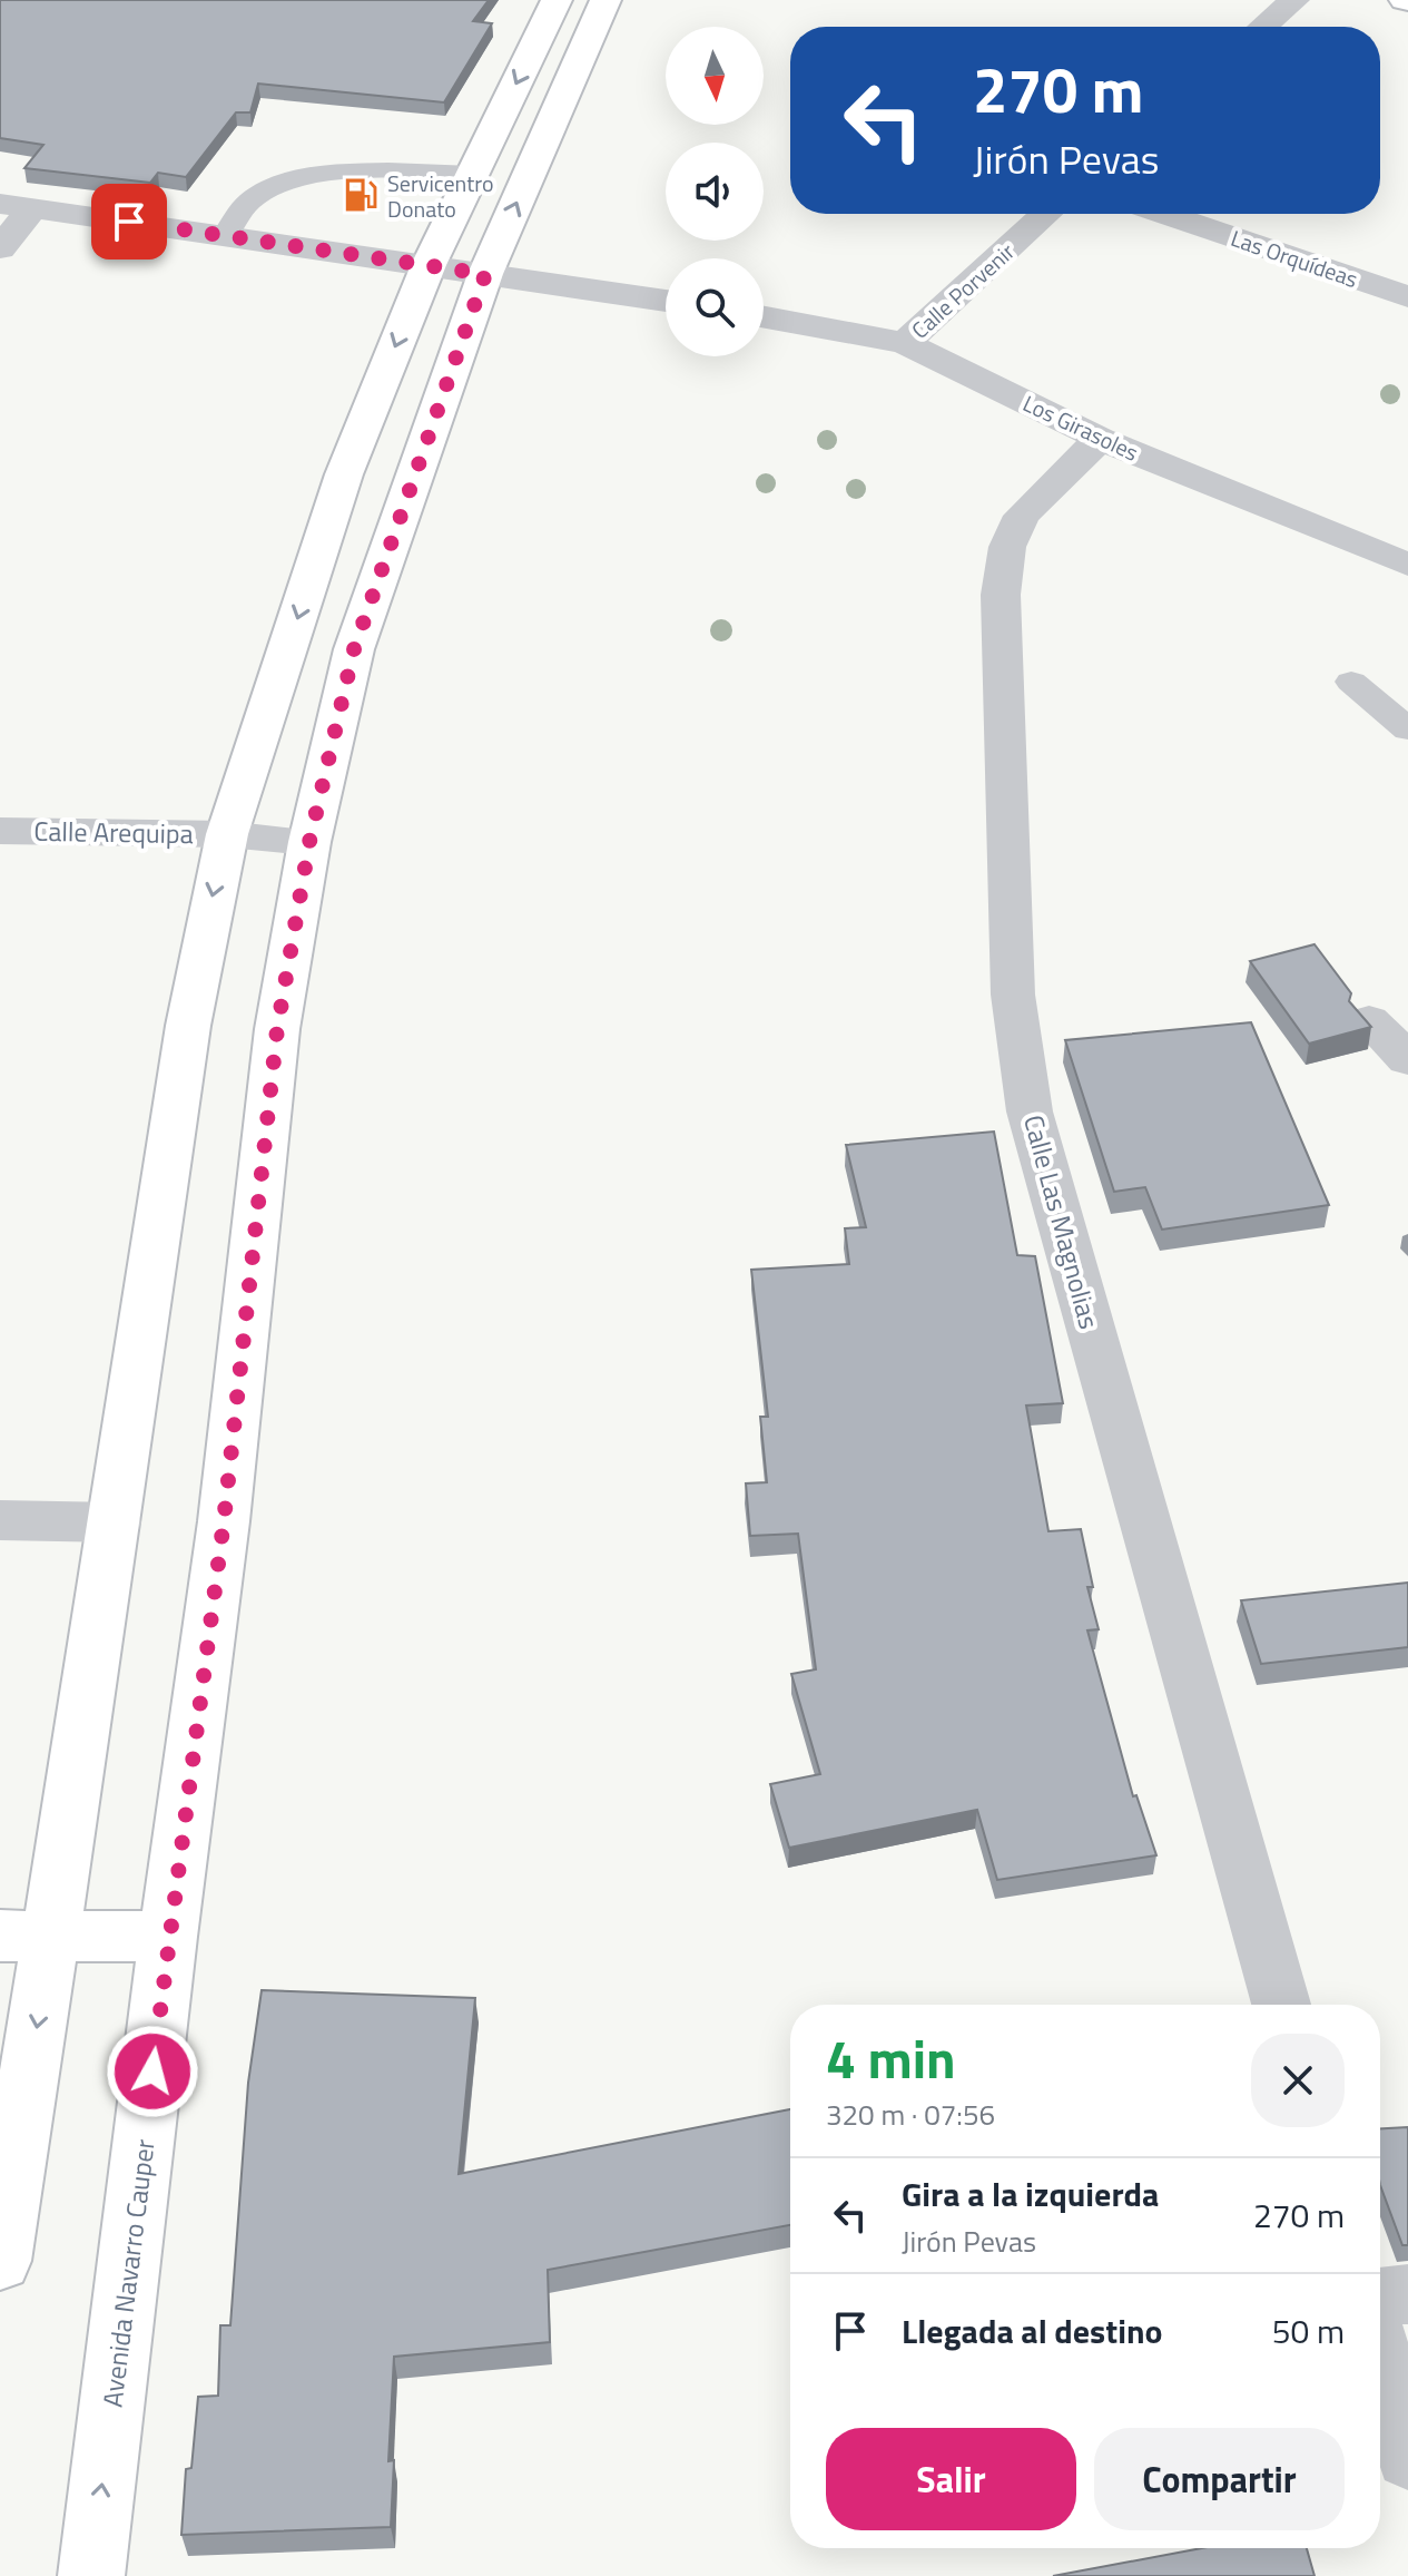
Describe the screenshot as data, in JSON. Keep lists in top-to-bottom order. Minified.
{"streets":{"street":["Las Orquídeas","Calle Porvenir","Los Girasoles","Calle Arequipa","Calle Las Magnolias","Avenida Navarro Cauper"]},"crossings":[["Calle Porvenir","Los Girasoles"],["Los Girasoles","Calle Las Magnolias"],["Calle Arequipa","Avenida Navarro Cauper"]],"places":{"fuel station":["Servicentro Donato"]},"north":"bottom","page":{"turn":["270 m","Jirón Pevas"],"heading":["4 min","320 m · 07:56"],"list":[{"name":"Gira a la izquierda","note":"Jirón Pevas","value":"270 m"},{"name":"Llegada al destino","value":"50 m"}],"buttons":["Salir","Compartir"]}}
